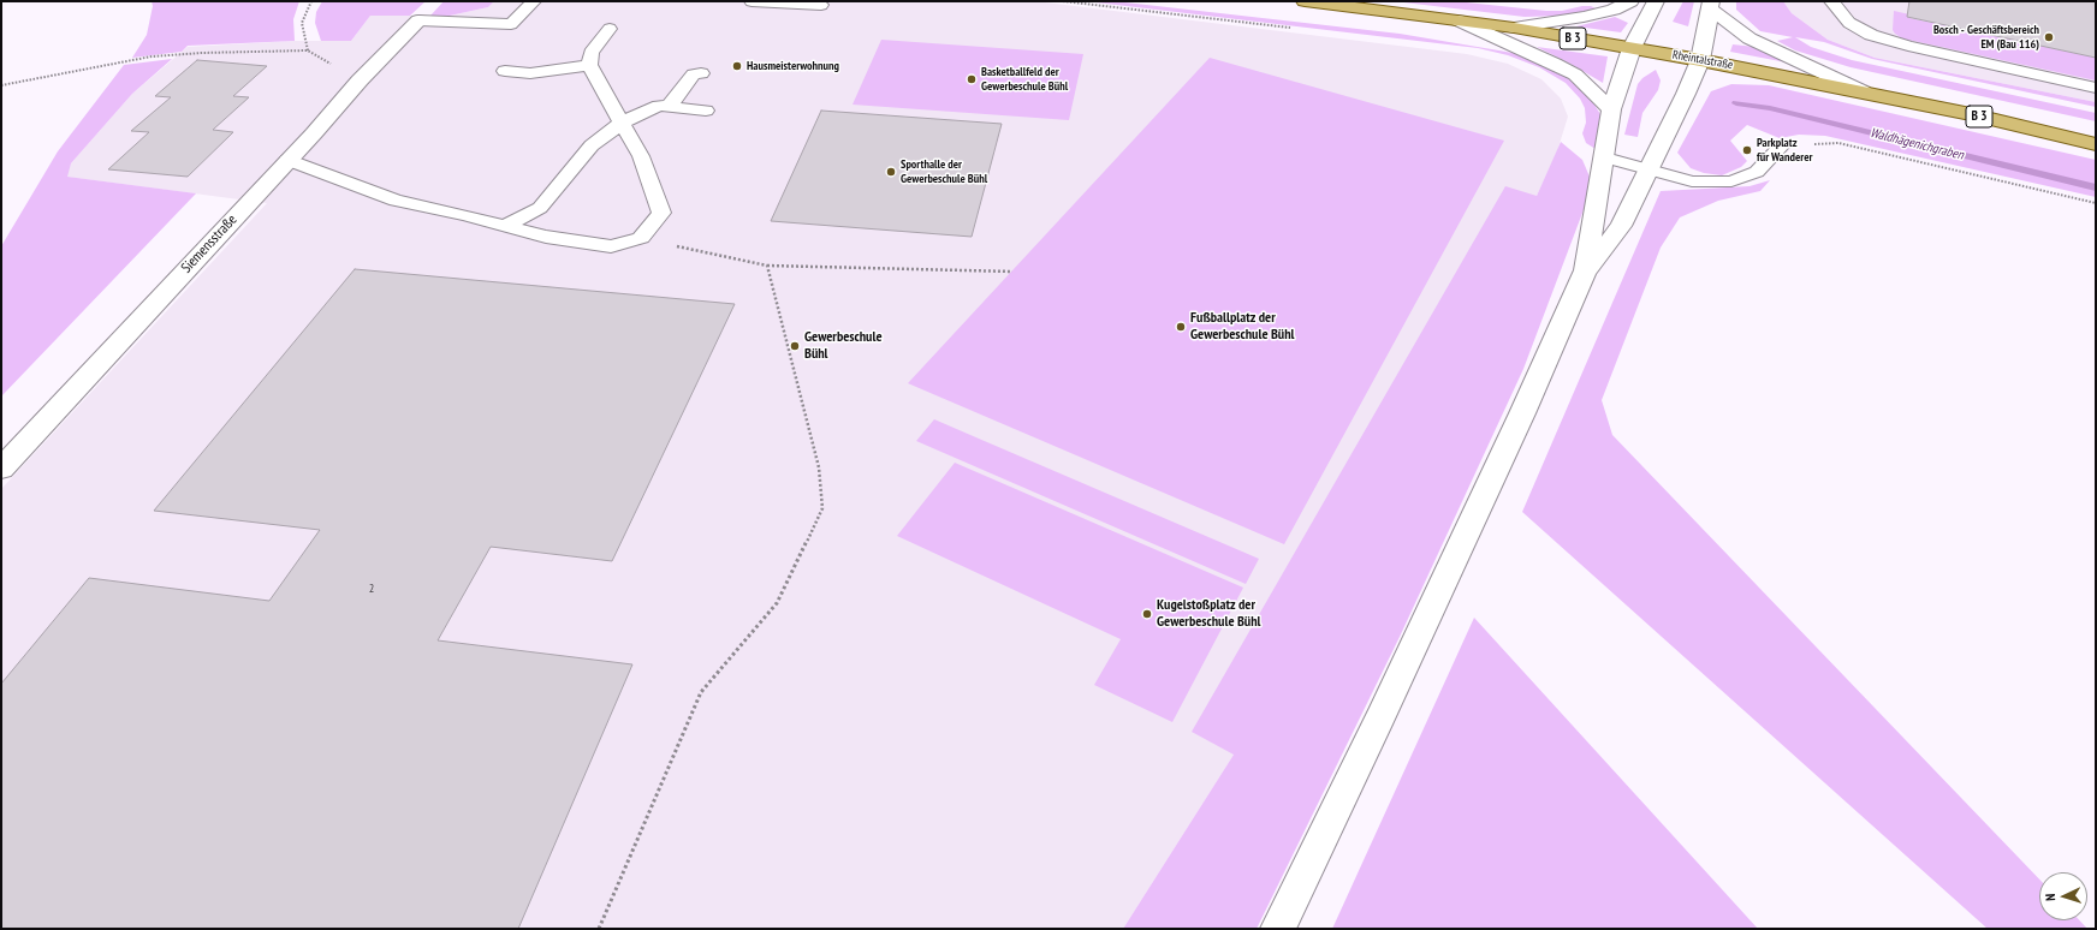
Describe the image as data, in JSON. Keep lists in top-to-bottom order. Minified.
{"streets":{"main road":["B 3","Rheintalstraße"],"street":["Siemensstraße"]},"water":["Waldhägenichgraben"],"places":["Bosch - Geschäftsbereich EM (Bau 116)","Hausmeisterwohnung","Basketballfeld der Gewerbeschule Bühl","Parkplatz für Wanderer","Sporthalle der Gewerbeschule Bühl","Fußballplatz der Gewerbeschule Bühl","Gewerbeschule Bühl","Kugelstoßplatz der Gewerbeschule Bühl"],"house_numbers":["2"],"north":"left"}
